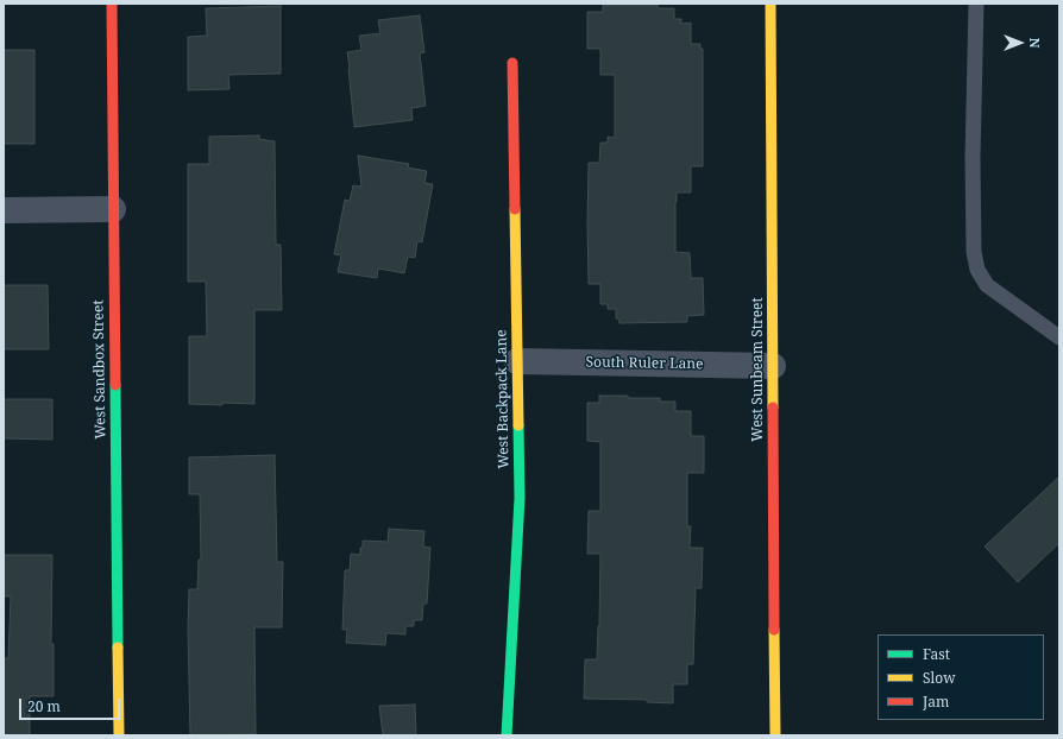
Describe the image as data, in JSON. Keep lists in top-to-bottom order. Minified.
{"streets":{"street":["South Ruler Lane","West Sandbox Street","West Sunbeam Street","West Backpack Lane"]},"crossings":[["South Ruler Lane","West Sunbeam Street"],["South Ruler Lane","West Backpack Lane"]],"legend":["Fast","Slow","Jam"],"scale_bar":"20 m","north":"right"}
